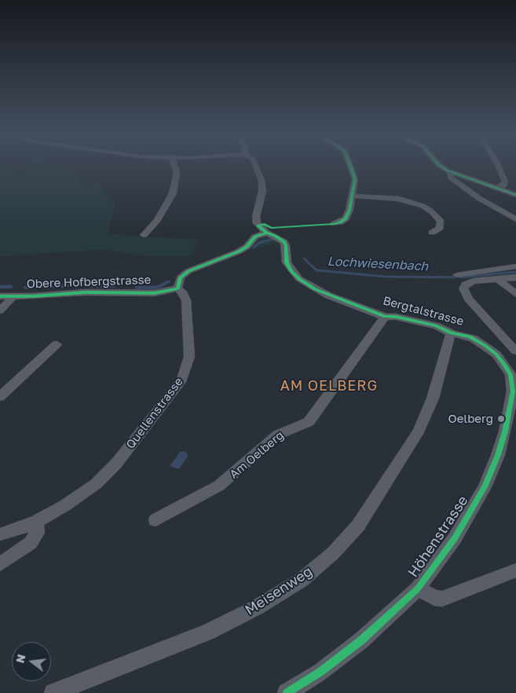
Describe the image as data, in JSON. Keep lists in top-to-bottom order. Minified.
{"streets":{"street":["Obere Hofbergstrasse","Bergtalstrasse","Quellenstrasse","Am Oelberg","Höhenstrasse","Meisenweg"]},"crossings":[["Obere Hofbergstrasse","Quellenstrasse"],["Bergtalstrasse","Am Oelberg"],["Bergtalstrasse","Höhenstrasse"],["Bergtalstrasse","Meisenweg"]],"districts":["AM OELBERG"],"water":["Lochwiesenbach"],"places":["Oelberg"],"north":"left"}
